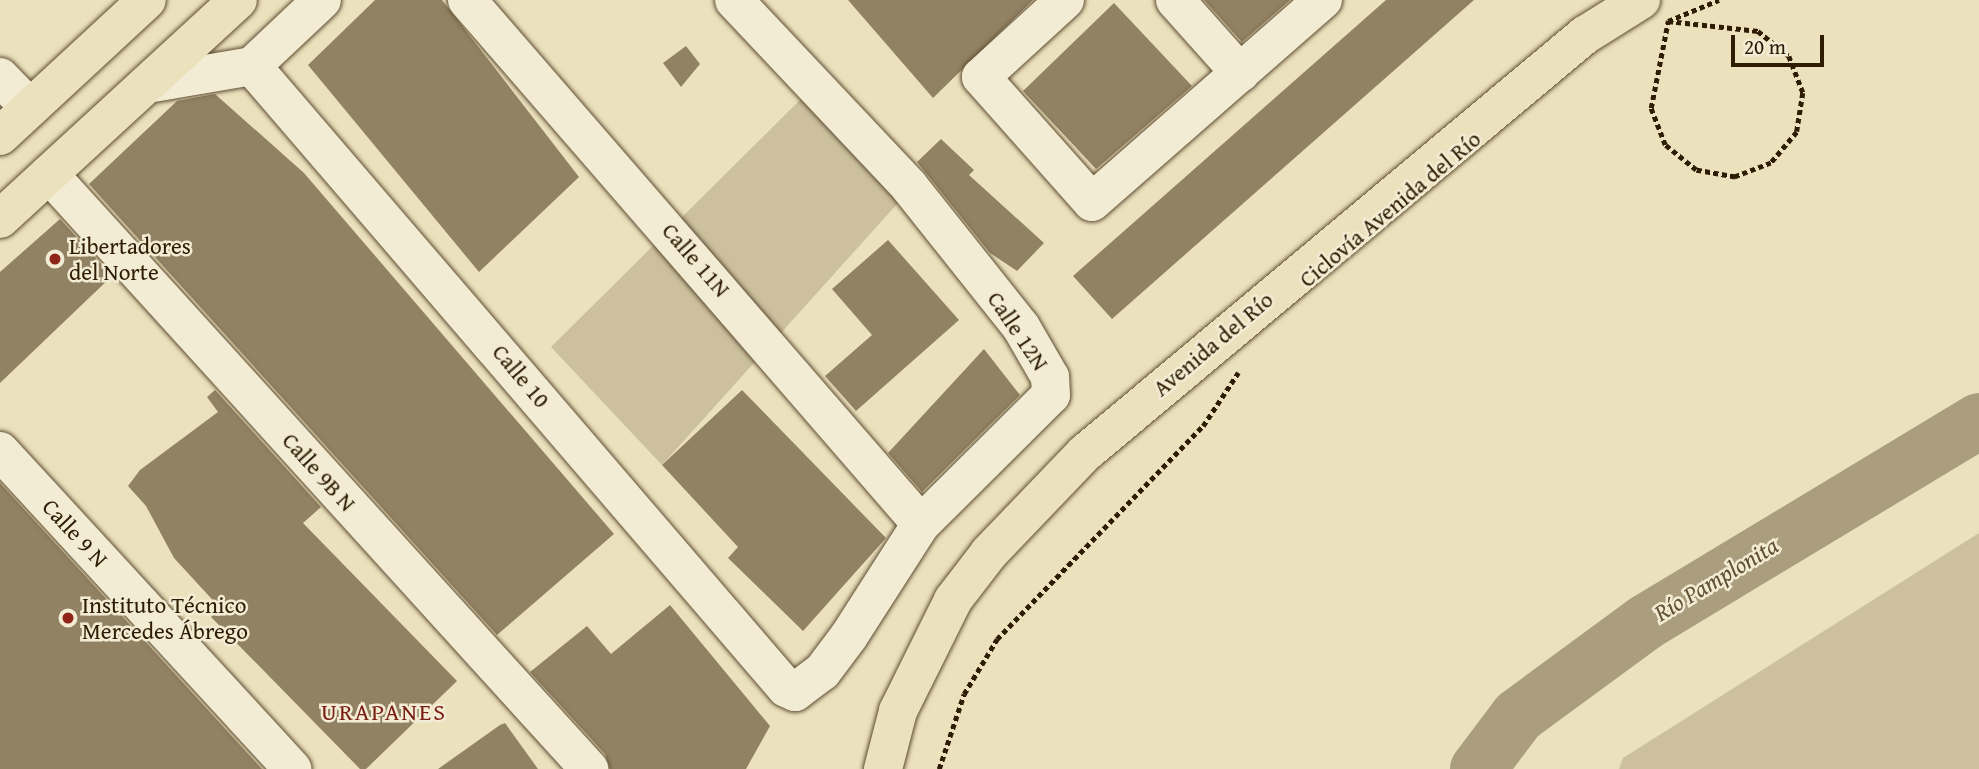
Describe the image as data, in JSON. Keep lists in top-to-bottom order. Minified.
{"streets":{"main road":["Avenida del Río"],"street":["Calle 11N","Calle 12N","Calle 10","Calle 9B N","Calle 9 N"]},"crossings":[["Calle 11N","Calle 12N"],["Calle 12N","Calle 10"]],"districts":["URAPANES"],"water":["Río Pamplonita"],"places":["Libertadores del Norte","Instituto Técnico Mercedes Ábrego"],"scale_bar":"20 m"}
